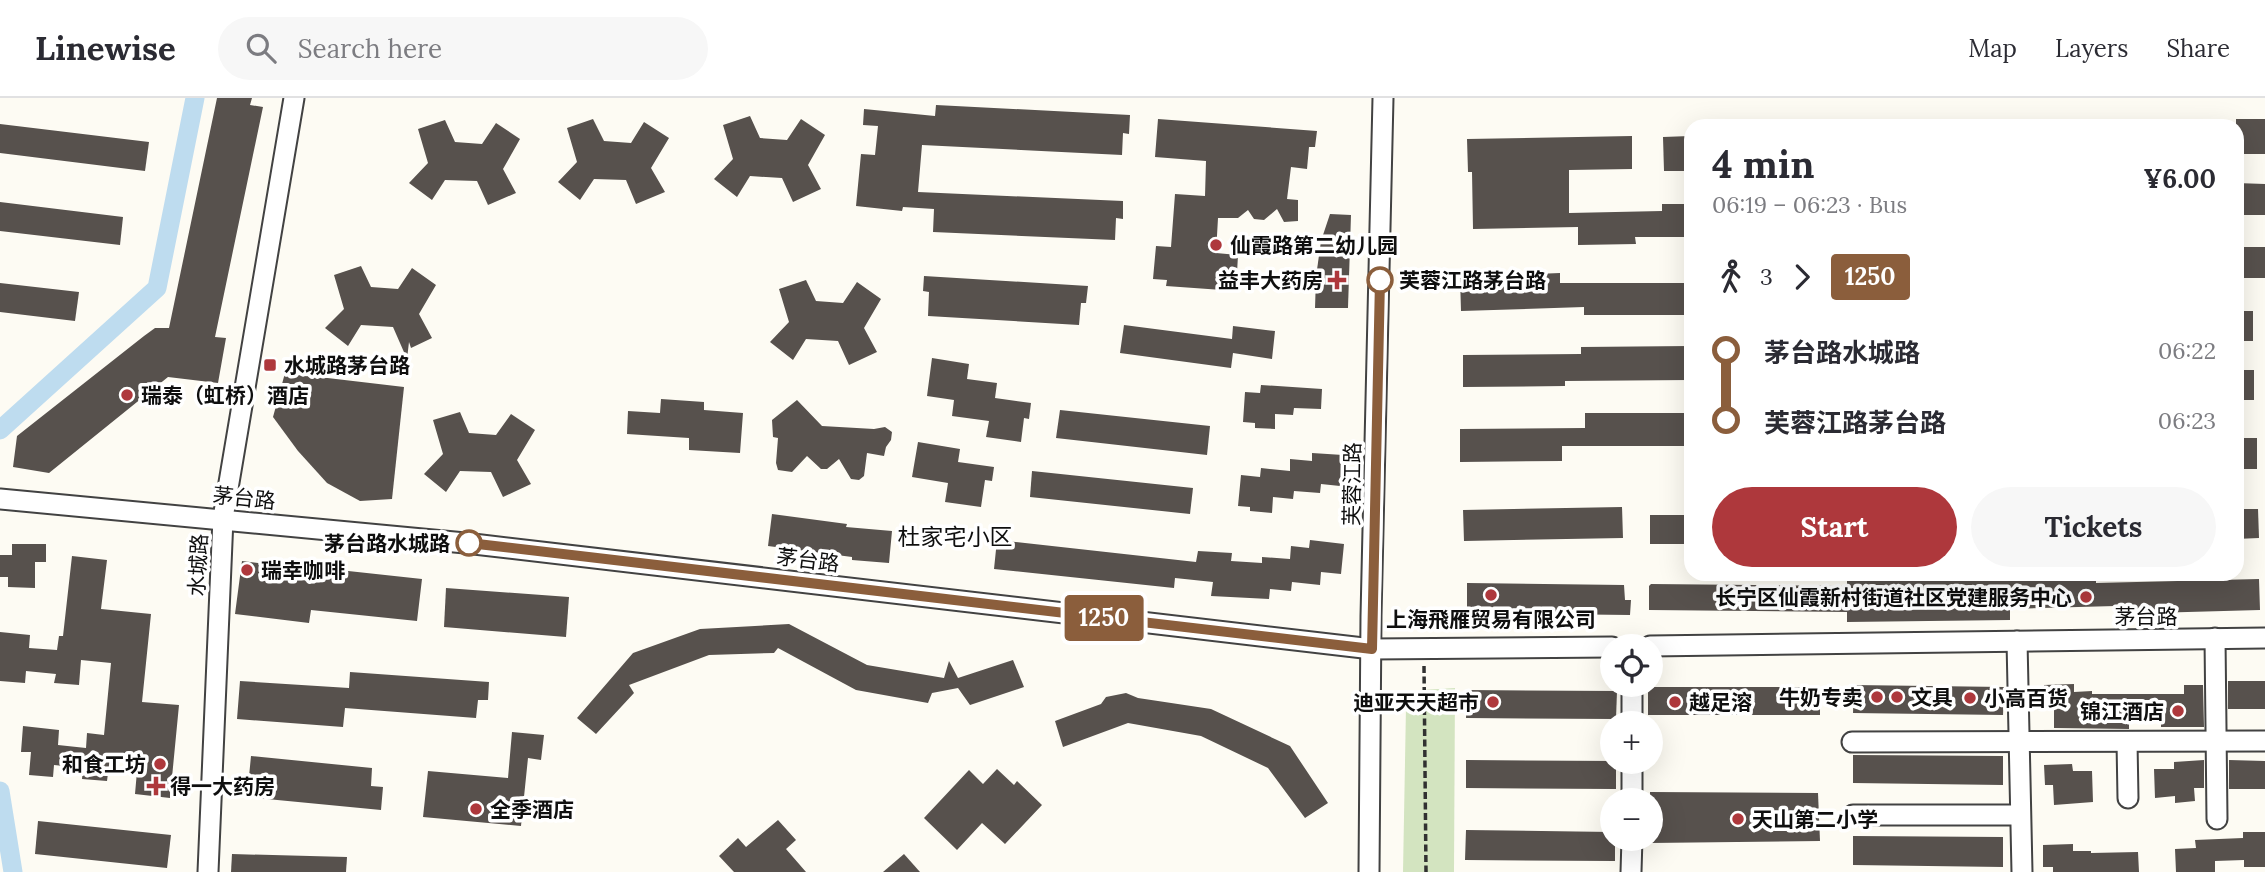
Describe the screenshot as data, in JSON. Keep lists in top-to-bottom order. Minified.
{"streets":{"street":["芙蓉江路","茅台路","水城路"]},"crossings":[["芙蓉江路","茅台路"],["茅台路","水城路"]],"districts":["杜家宅小区"],"places":{"other":["仙霞路第二幼儿园","芙蓉江路茅台路","瑞泰（虹桥）酒店","茅台路水城路","瑞幸咖啡","上海飛雁贸易有限公司","长宁区仙霞新村街道社区党建服务中心","牛奶专卖","文具","小高百货","迪亚天天超市","越足溶","锦江酒店","和食工坊","全季酒店","天山第二小学"],"health":["益丰大药房","得一大药房"],"transit":["水城路茅台路"]},"lines":["bus line 1250"],"page":{"header":"Linewise","search":"Search here","nav":["Map","Layers","Share"],"on_map":"1250","heading":["4 min","06:19 – 06:23 · Bus","¥6.00"],"legs":["3","1250"],"list":[{"name":"茅台路水城路","value":"06:22"},{"name":"芙蓉江路茅台路","value":"06:23"}],"buttons":["Start","Tickets"],"map_buttons":["+","−"]}}
